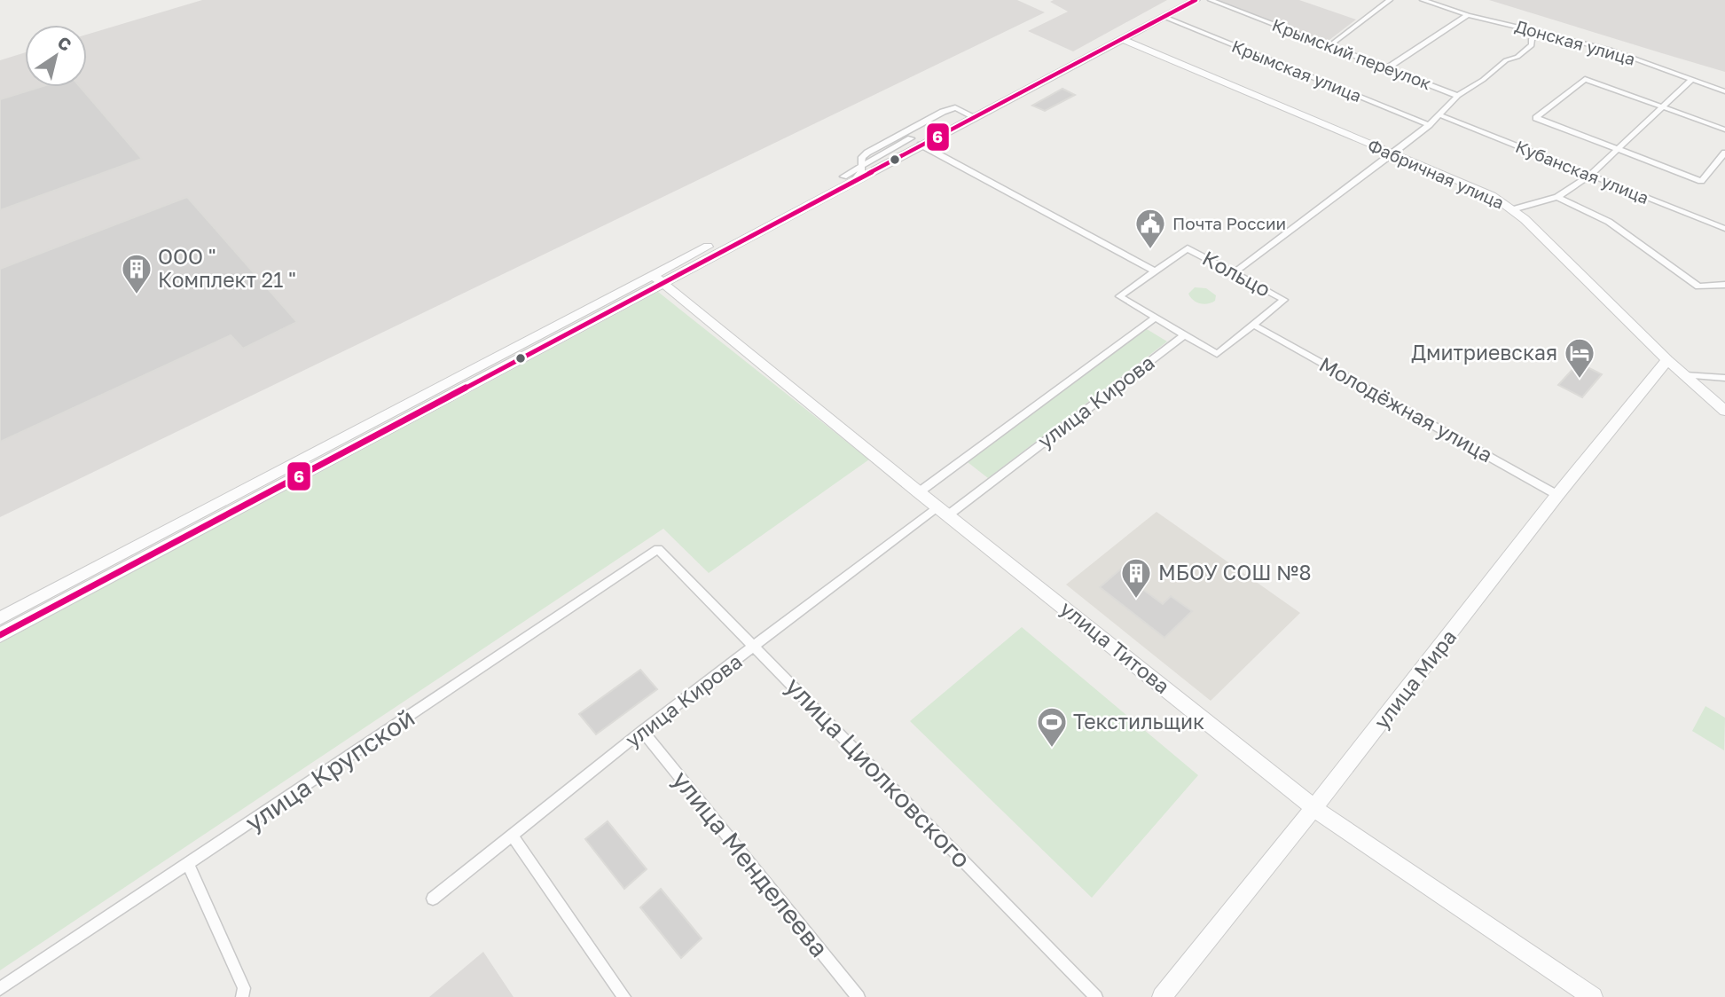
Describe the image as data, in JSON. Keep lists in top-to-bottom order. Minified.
{"streets":{"main road":["Фабричная улица","улица Титова","улица Мира"],"street":["Донская улица","Крымский переулок","Крымская улица","Кубанская улица","Кольцо","улица Кирова","Молодёжная улица","улица Крупской","улица Циолковского","улица Менделеева"]},"crossings":[["Фабричная улица","улица Мира"],["Кольцо","улица Кирова"],["Кольцо","Молодёжная улица"],["улица Кирова","улица Титова"],["улица Кирова","улица Циолковского"],["улица Кирова","улица Менделеева"],["Молодёжная улица","улица Мира"],["улица Титова","улица Мира"],["улица Крупской","улица Циолковского"]],"places":{"public building":["Почта России"],"building":["ООО \" Комплект 21 \"","МБОУ СОШ №8"],"hotel":["Дмитриевская"],"sports":["Текстильщик"]},"lines":["transit line 6"],"north":"top right"}
